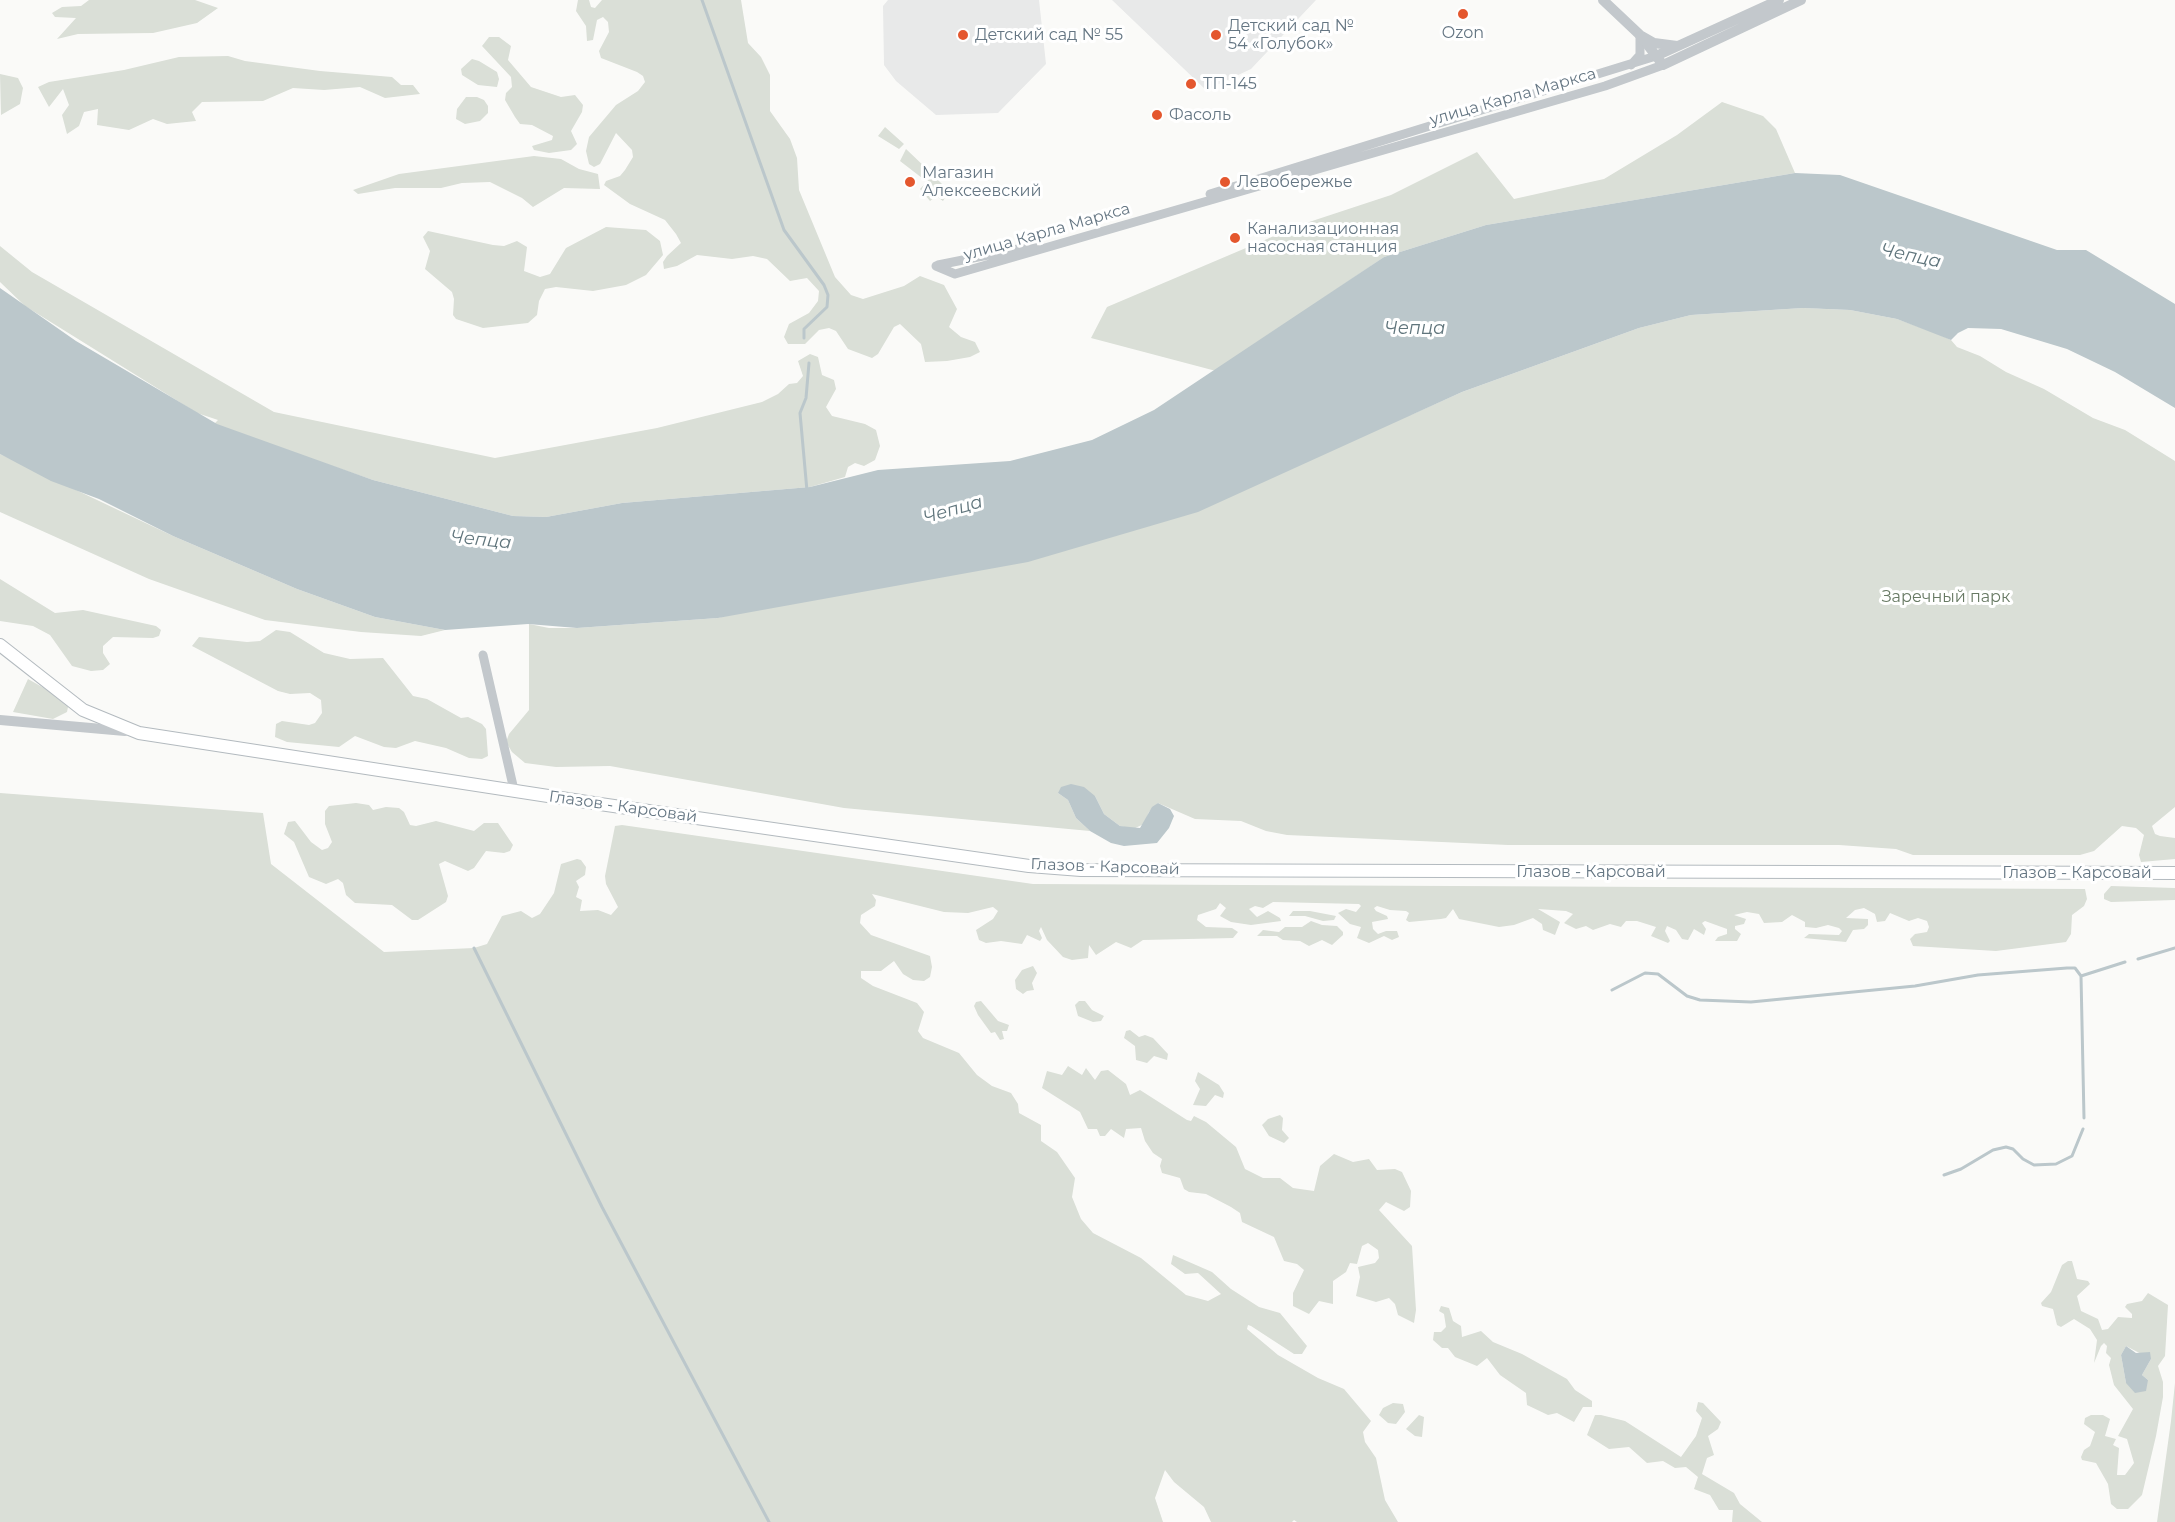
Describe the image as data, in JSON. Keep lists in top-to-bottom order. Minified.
{"streets":{"main road":["Глазов - Карсовай"],"street":["улица Карла Маркса"]},"water":["Чепца"],"parks":["Заречный парк"],"places":["Ozon","Детский сад № 55","Детский сад № 54 «Голубок»","ТП-145","Фасоль","Магазин Алексеевский","Левобережье","Канализационная насосная станция"]}
